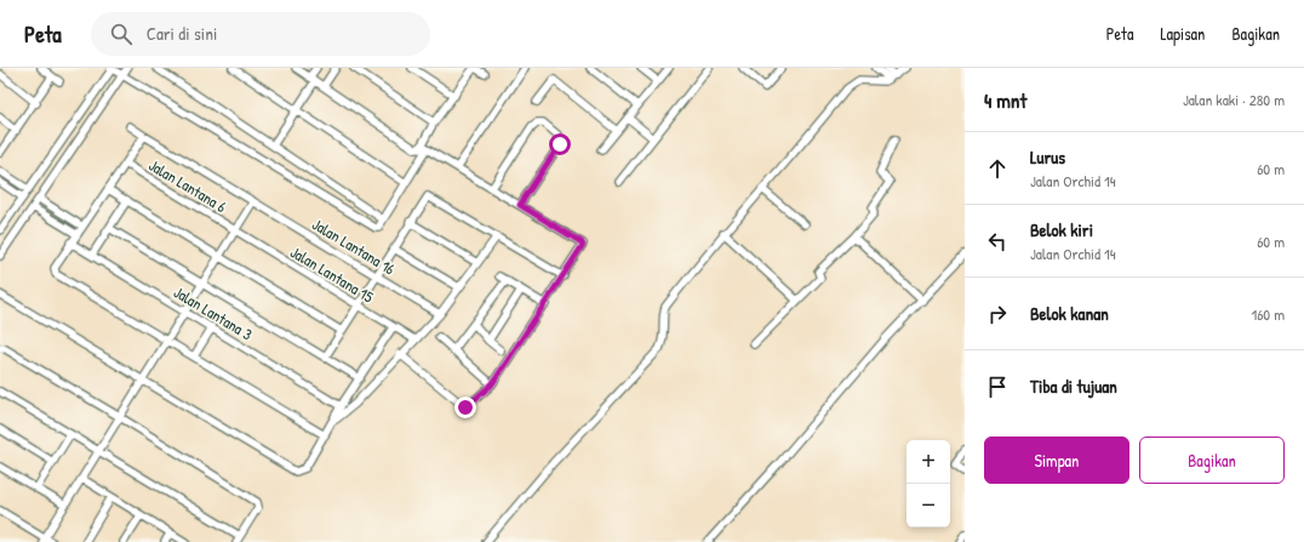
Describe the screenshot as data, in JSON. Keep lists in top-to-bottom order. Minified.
{"streets":{"street":["Jalan Lantana 6","Jalan Lantana 16","Jalan Lantana 15","Jalan Lantana 3"]},"crossings":[["Jalan Lantana 6","Jalan Lantana 15"]],"page":{"header":"Peta","search":"Cari di sini","nav":["Peta","Lapisan","Bagikan"],"heading":["4 mnt","Jalan kaki · 280 m"],"list":[["Lurus","Jalan Orchid 14","60 m"],["Belok kiri","Jalan Orchid 14","60 m"],["Belok kanan","160 m"],"Tiba di tujuan"],"buttons":["Simpan","Bagikan"],"map_buttons":["+","−"]}}
